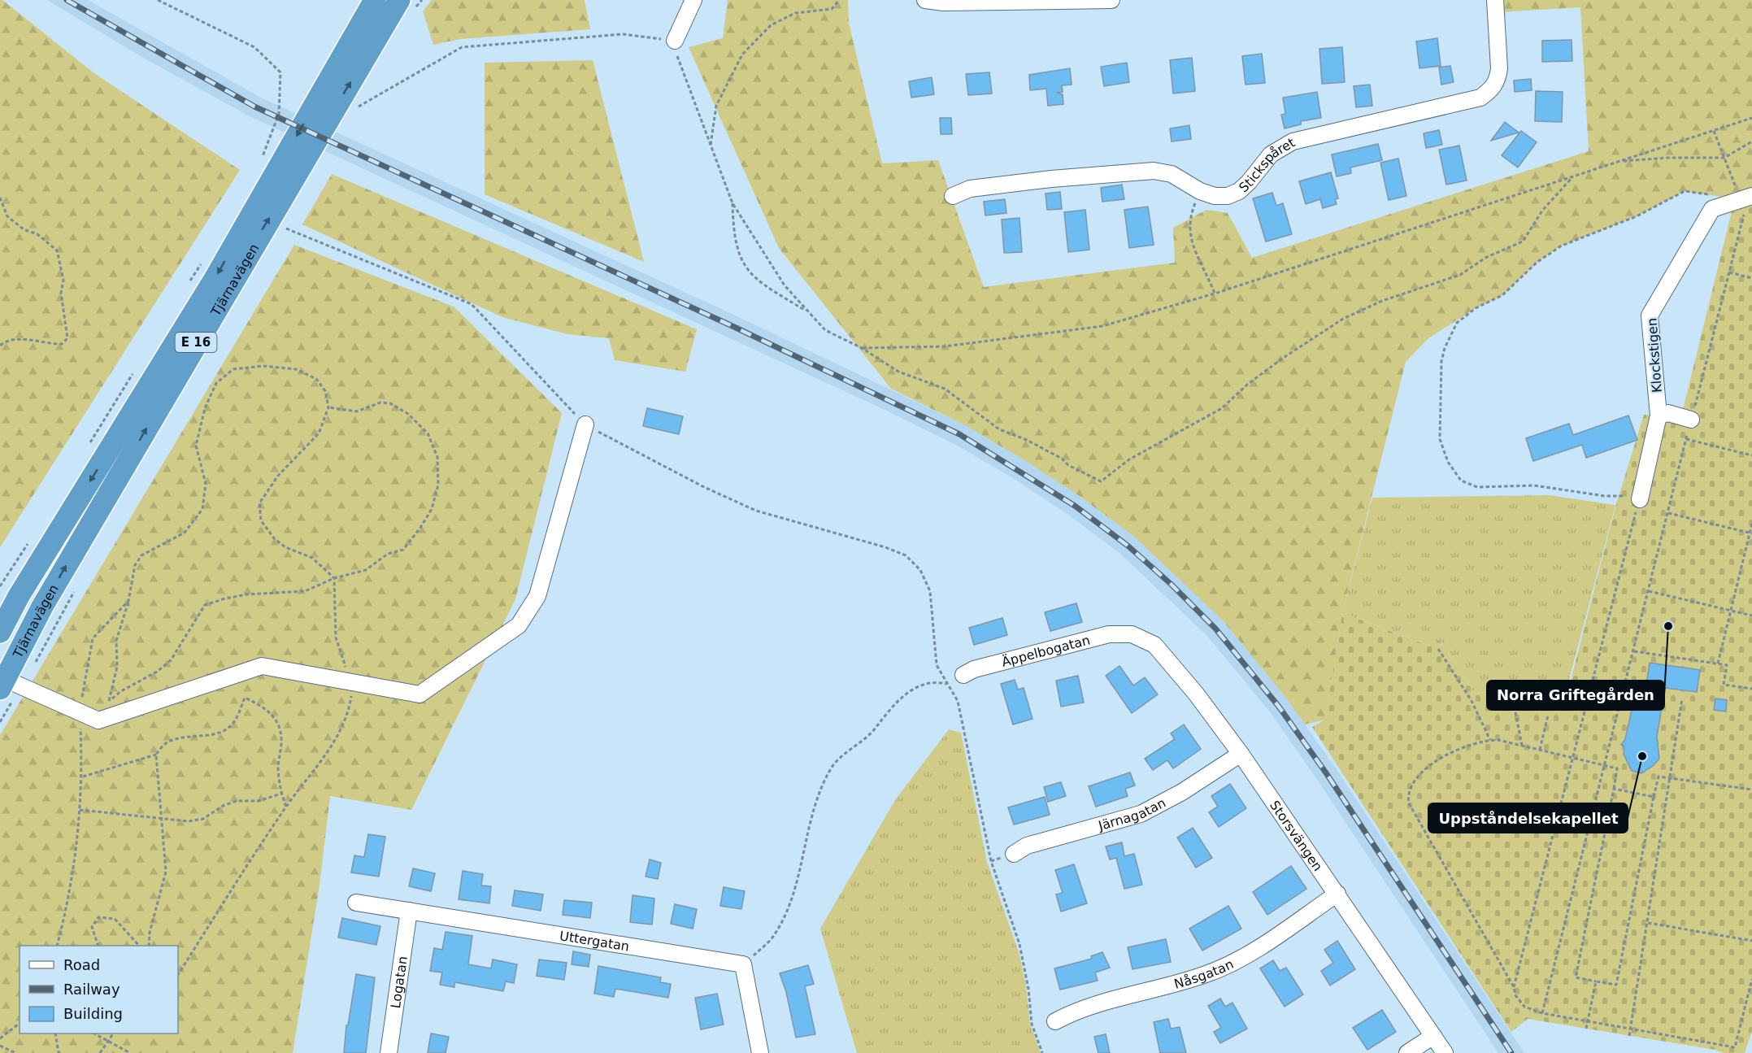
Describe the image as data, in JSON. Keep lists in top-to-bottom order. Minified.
{"streets":{"highway":["Tjärnavägen","E 16"],"street":["Stickspåret","Klockstigen","Äppelbogatan","Järnagatan","Storsvängen","Uttergatan","Nåsgatan","Logatan"]},"crossings":[["Äppelbogatan","Storsvängen"],["Järnagatan","Storsvängen"],["Storsvängen","Nåsgatan"],["Uttergatan","Logatan"]],"places":["Norra Griftegården","Uppståndelsekapellet"],"legend":["Road","Railway","Building"]}
